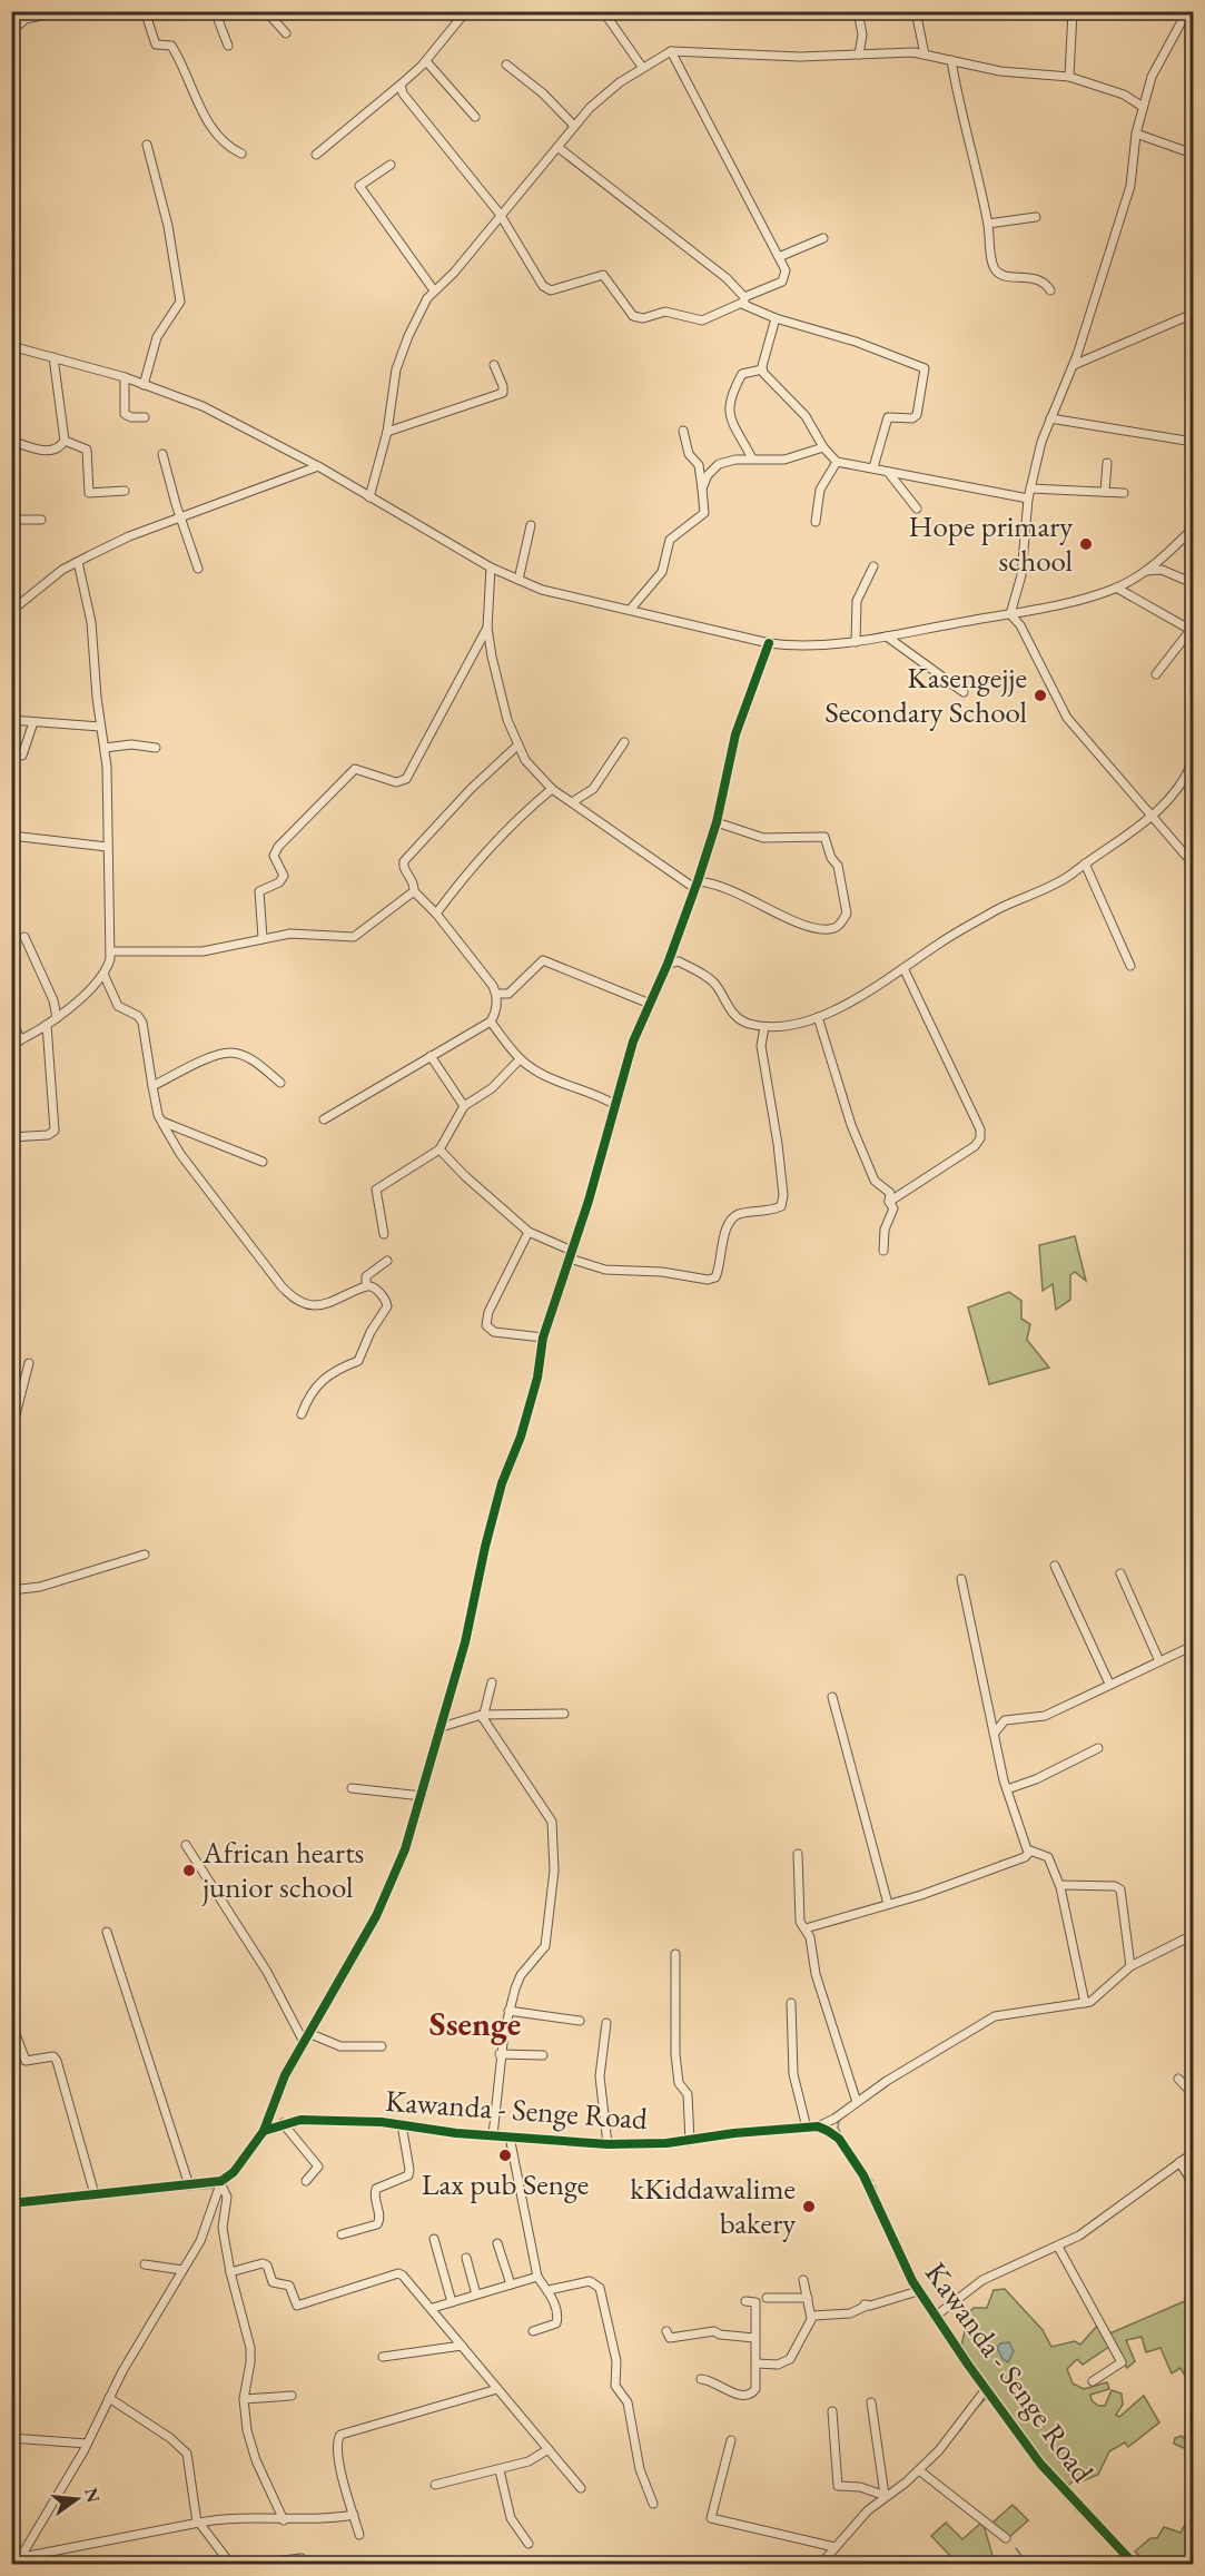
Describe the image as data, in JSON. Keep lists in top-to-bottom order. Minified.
{"streets":{"street":["Kawanda - Senge Road"]},"districts":["Ssenge"],"places":["Hope primary school","Kasengejje Secondary School","African hearts junior school","Lax pub Senge","kKiddawalime bakery"],"north":"right"}
